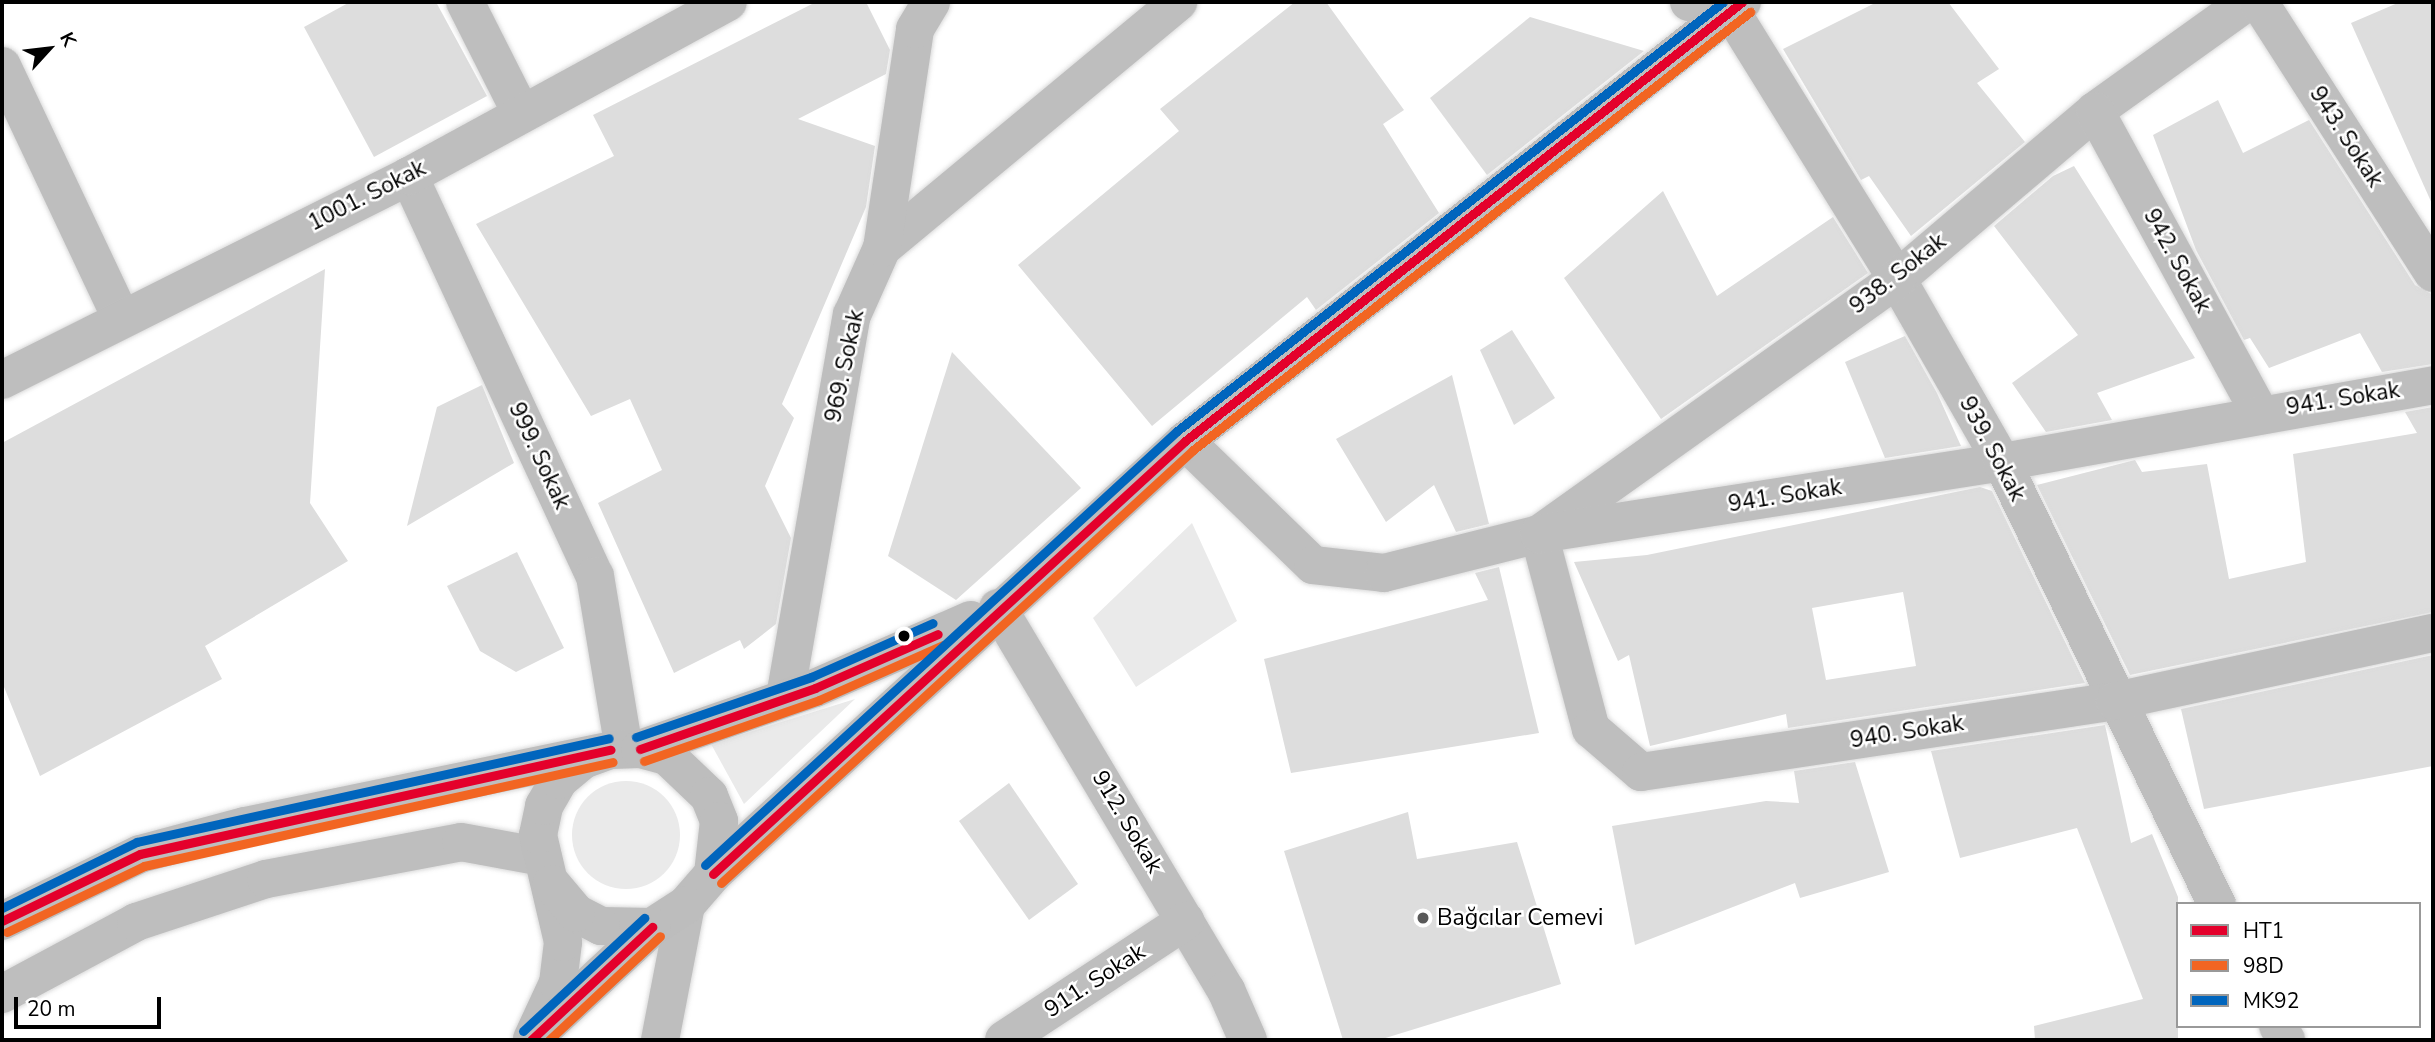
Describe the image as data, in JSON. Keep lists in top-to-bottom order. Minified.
{"streets":{"street":["943. Sokak","1001. Sokak","942. Sokak","938. Sokak","969. Sokak","941. Sokak","939. Sokak","999. Sokak","940. Sokak","912. Sokak","911. Sokak"]},"crossings":[["1001. Sokak","999. Sokak"],["942. Sokak","938. Sokak"],["942. Sokak","941. Sokak"],["938. Sokak","941. Sokak"],["938. Sokak","939. Sokak"],["938. Sokak","940. Sokak"],["941. Sokak","939. Sokak"],["941. Sokak","940. Sokak"],["939. Sokak","940. Sokak"],["912. Sokak","911. Sokak"]],"places":["Bağcılar Cemevi"],"lines":["transit line HT1","transit line MK92","transit line 98D"],"legend":["HT1","98D","MK92"],"scale_bar":"20 m","north":"top right"}
